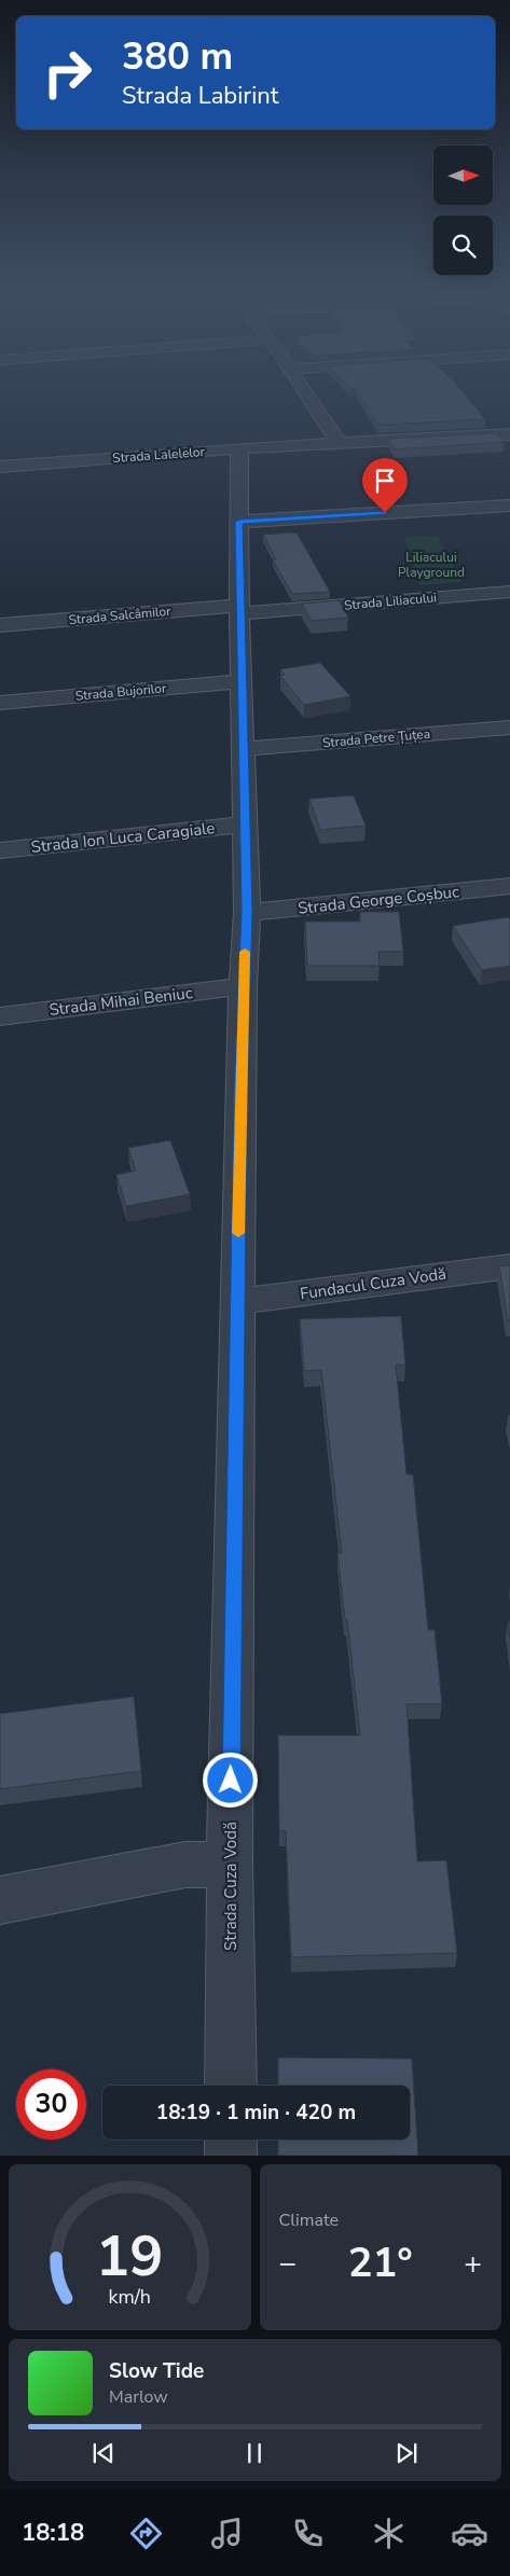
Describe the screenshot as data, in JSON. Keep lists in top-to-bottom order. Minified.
{"streets":{"street":["Strada Lalelelor","Strada Liliacului","Strada Salcâmilor","Strada Bujorilor","Strada Petre Țuțea","Strada Ion Luca Caragiale","Strada George Coșbuc","Strada Mihai Beniuc","Fundacul Cuza Vodă","Strada Cuza Vodă"]},"crossings":[["Strada Lalelelor","Strada Cuza Vodă"],["Strada Liliacului","Strada Salcâmilor"],["Strada Liliacului","Strada Cuza Vodă"],["Strada Salcâmilor","Strada Cuza Vodă"],["Strada Bujorilor","Strada Cuza Vodă"],["Strada Petre Țuțea","Strada Cuza Vodă"],["Strada Ion Luca Caragiale","Strada Cuza Vodă"],["Strada George Coșbuc","Strada Cuza Vodă"],["Strada Mihai Beniuc","Strada Cuza Vodă"],["Fundacul Cuza Vodă","Strada Cuza Vodă"]],"parks":["Liliacului Playground"],"north":"right","page":{"turn":["380 m","Strada Labirint"],"limit":"30","trip":"18:19 · 1 min · 420 m","tile":"Climate","heat":["−","21°","+"],"song":["Slow Tide","Marlow"],"tabs":"18:18","gauge":["19","km/h"]}}
